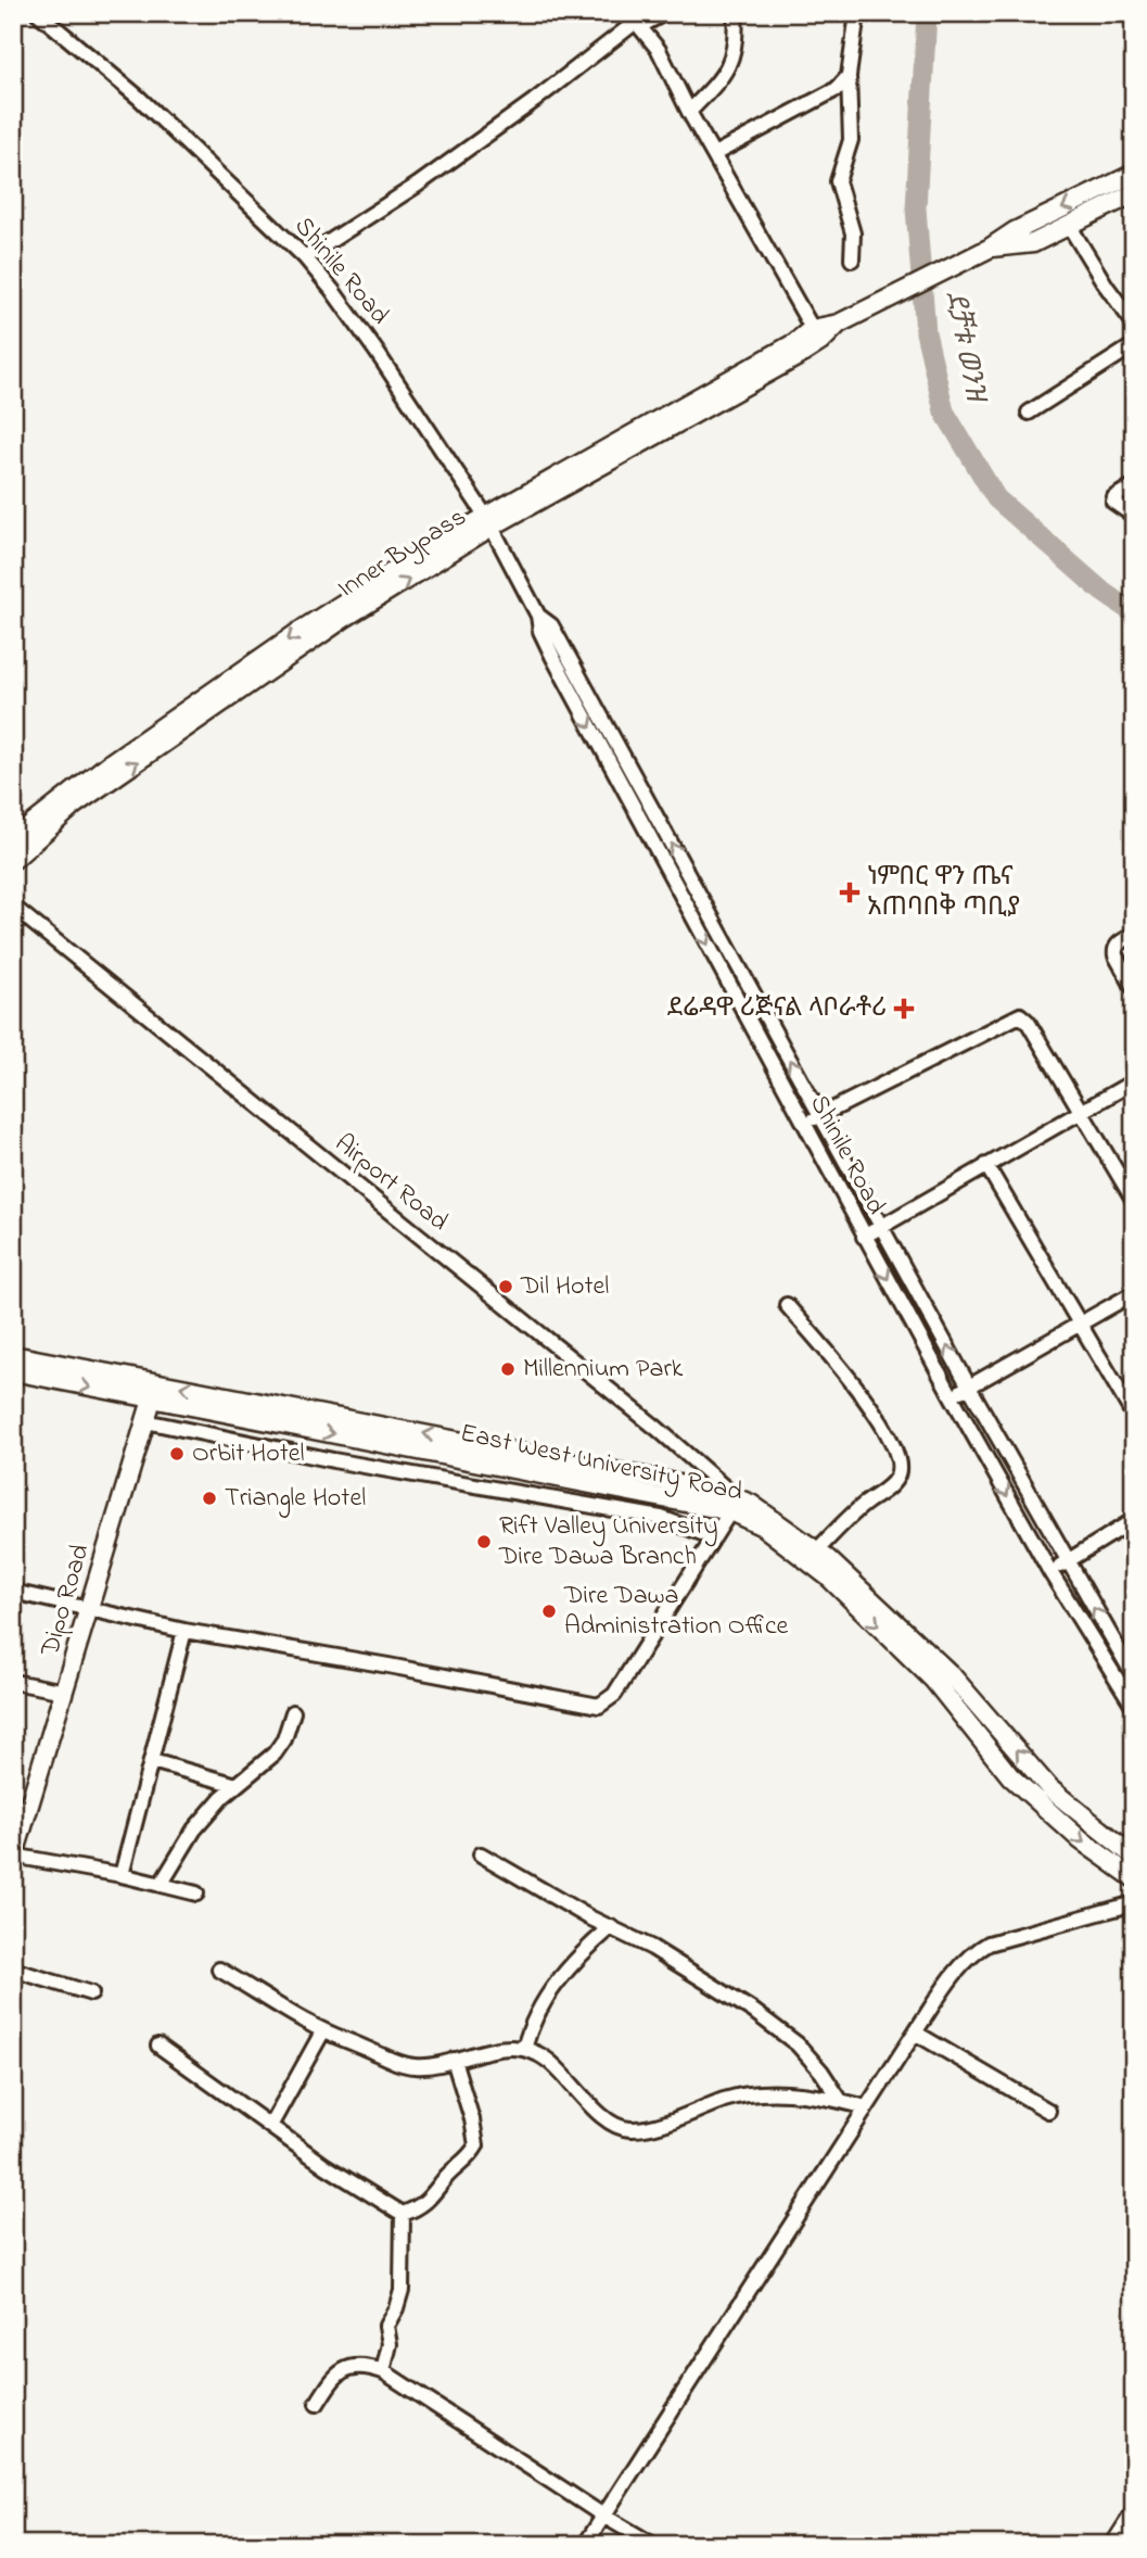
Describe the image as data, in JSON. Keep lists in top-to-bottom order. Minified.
{"streets":{"main road":["Inner Bypass","East West University Road","Dipo Road"],"street":["Shinile Road","Airport Road"]},"crossings":[["Shinile Road","Inner Bypass"],["Airport Road","East West University Road"],["East West University Road","Dipo Road"]],"water":["ደቻቱ ወንዝ"],"places":{"health":["ነምበር ዋን ጤና አጠባበቅ ጣቢያ","ደሬዳዋ ሪጅናል ላቦራቶሪ"],"other":["Dil Hotel","Millennium Park","Orbit Hotel","Triangle Hotel","Rift Valley University Dire Dawa Branch","Dire Dawa Administration Office"]}}
